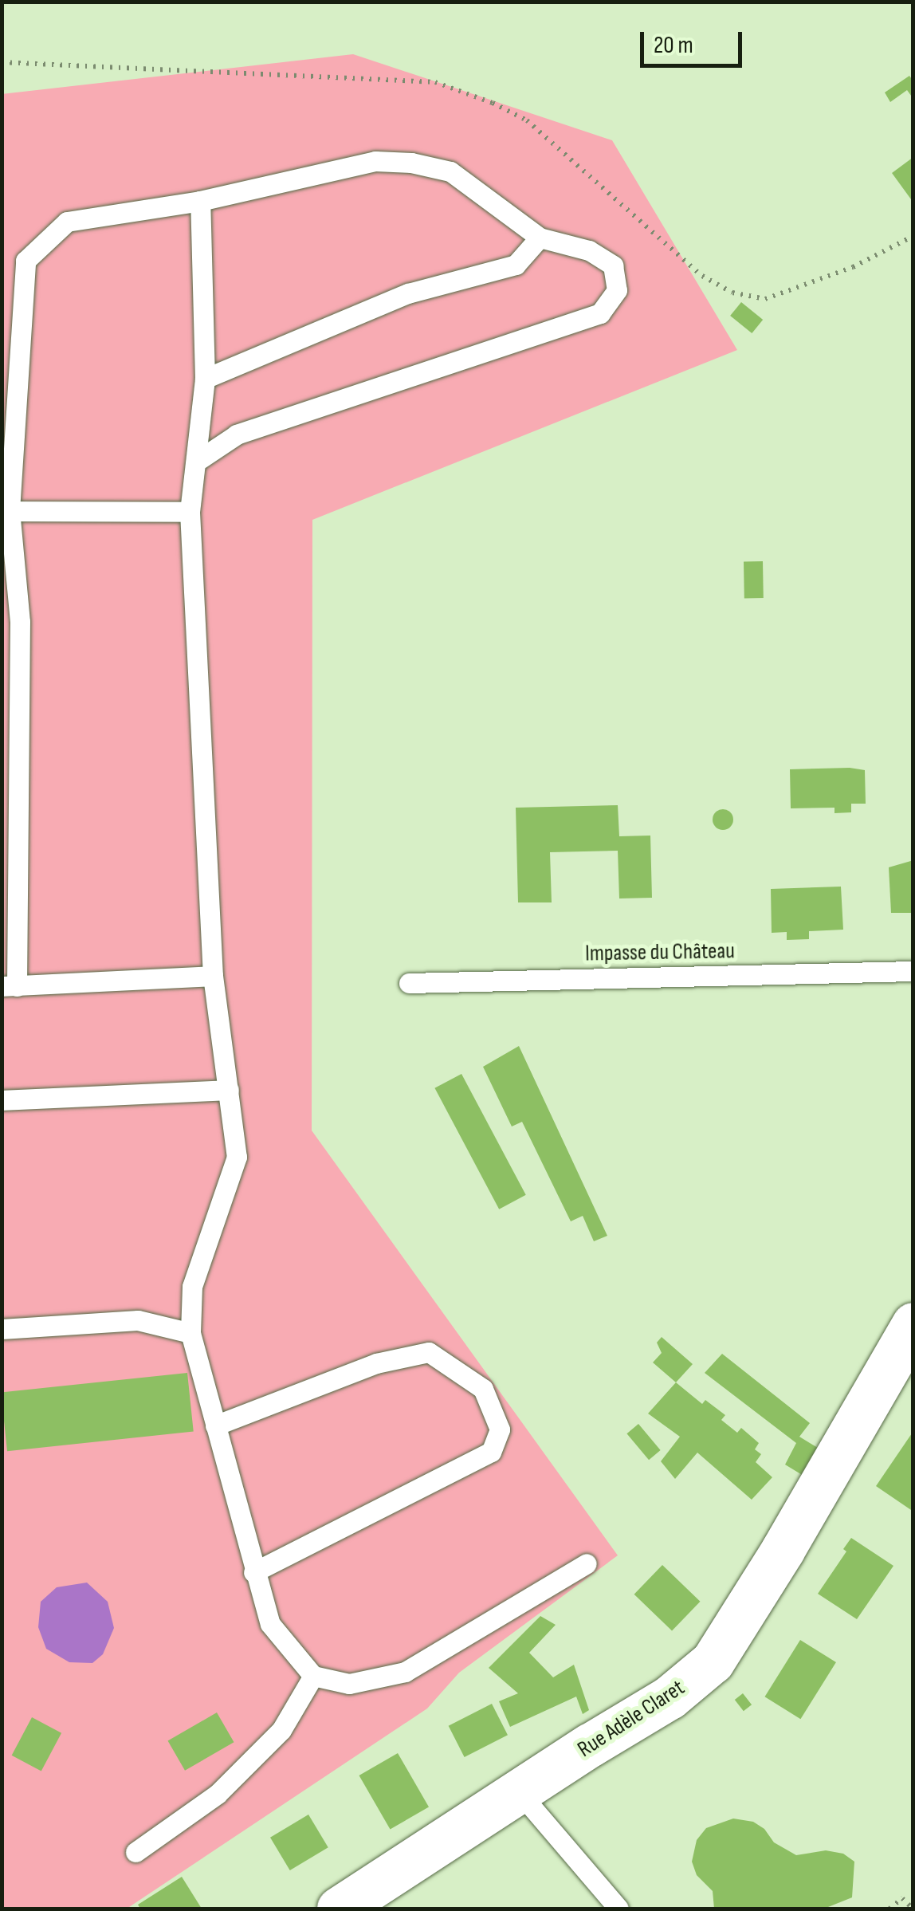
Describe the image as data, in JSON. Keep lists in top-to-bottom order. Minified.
{"streets":{"street":["Rue Adèle Claret"],"lane":["Impasse du Château"]},"scale_bar":"20 m"}
